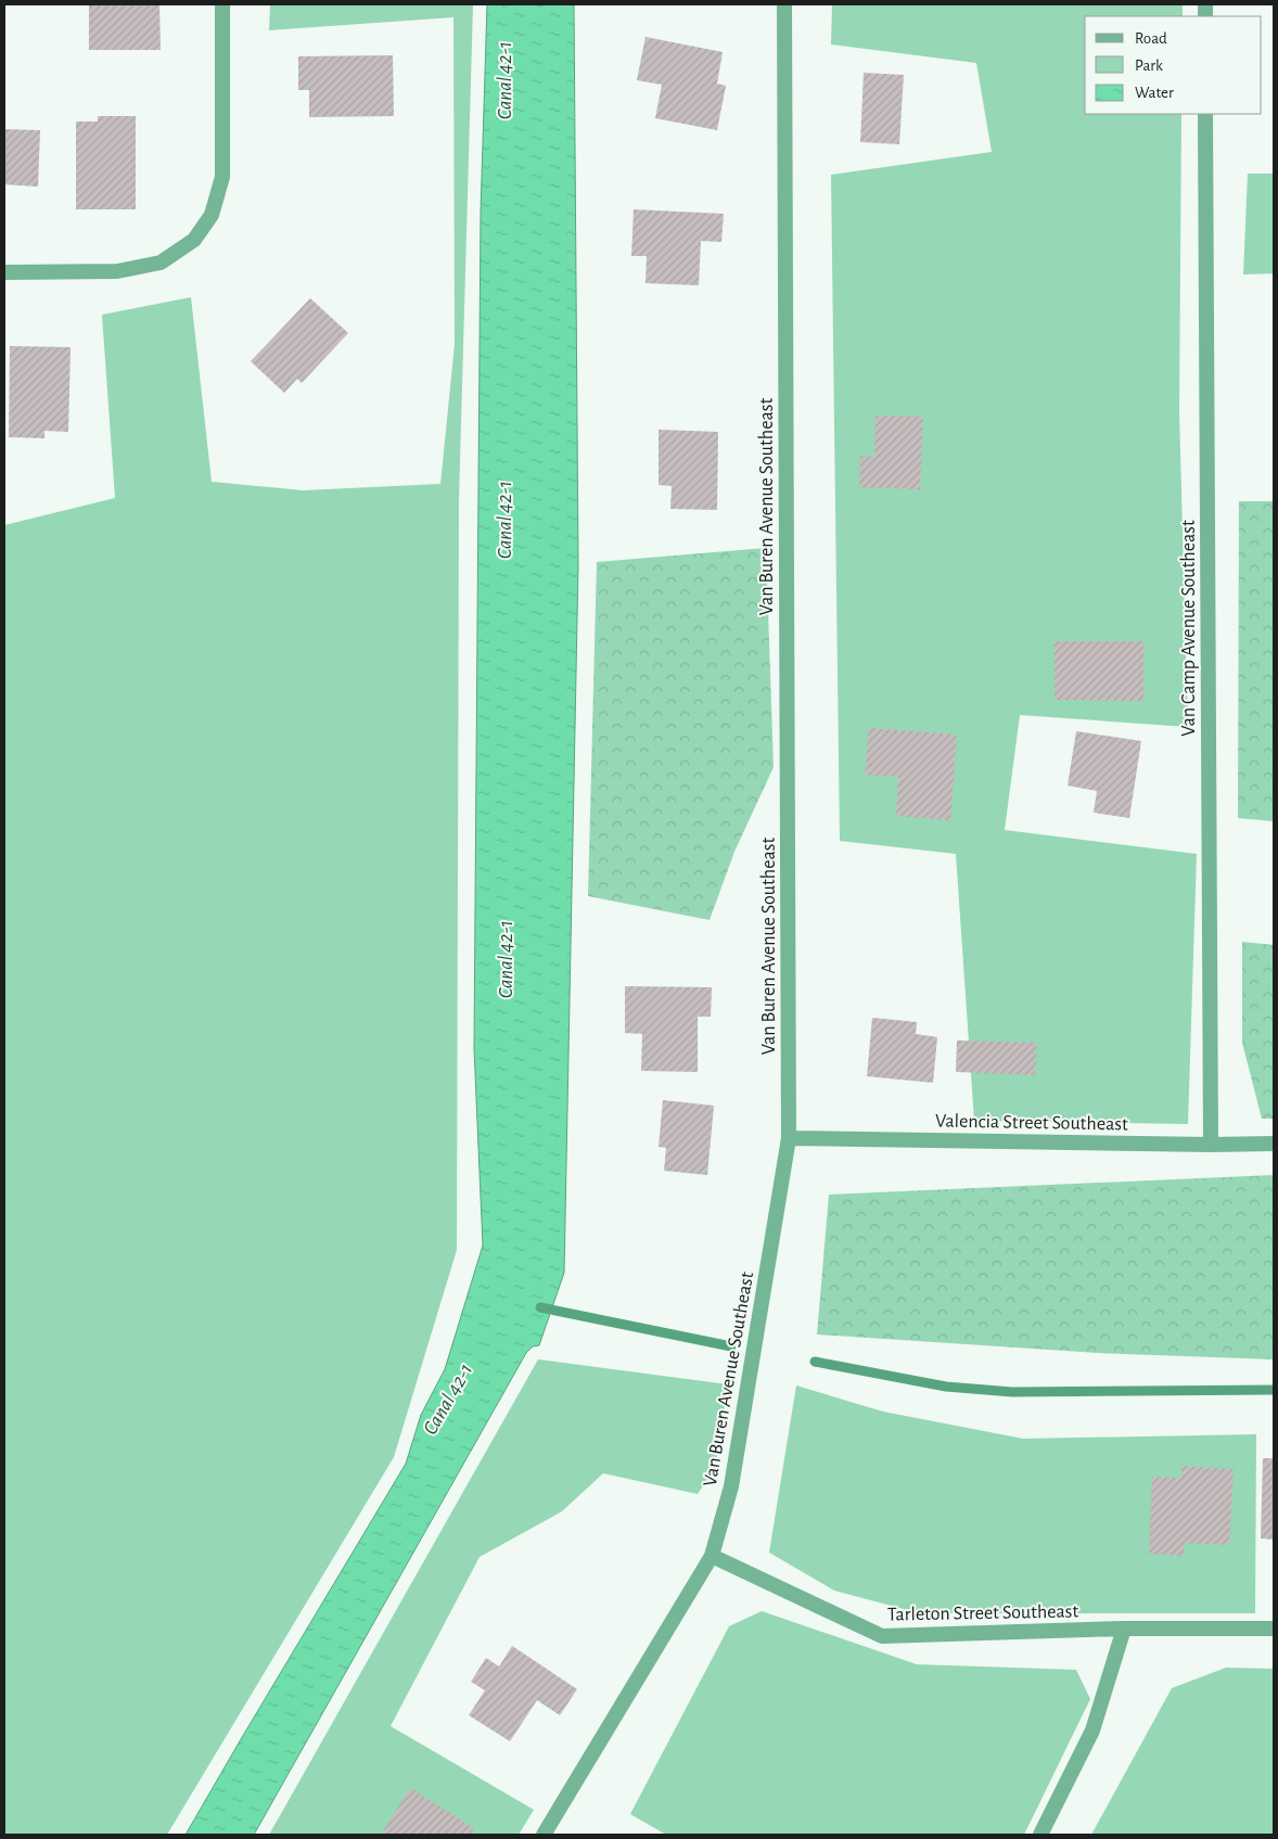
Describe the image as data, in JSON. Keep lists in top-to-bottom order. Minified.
{"streets":{"street":["Van Buren Avenue Southeast","Van Camp Avenue Southeast","Valencia Street Southeast","Tarleton Street Southeast"]},"crossings":[["Van Buren Avenue Southeast","Valencia Street Southeast"],["Van Buren Avenue Southeast","Tarleton Street Southeast"],["Van Camp Avenue Southeast","Valencia Street Southeast"]],"water":["Canal 42-1"],"legend":["Road","Park","Water"]}
